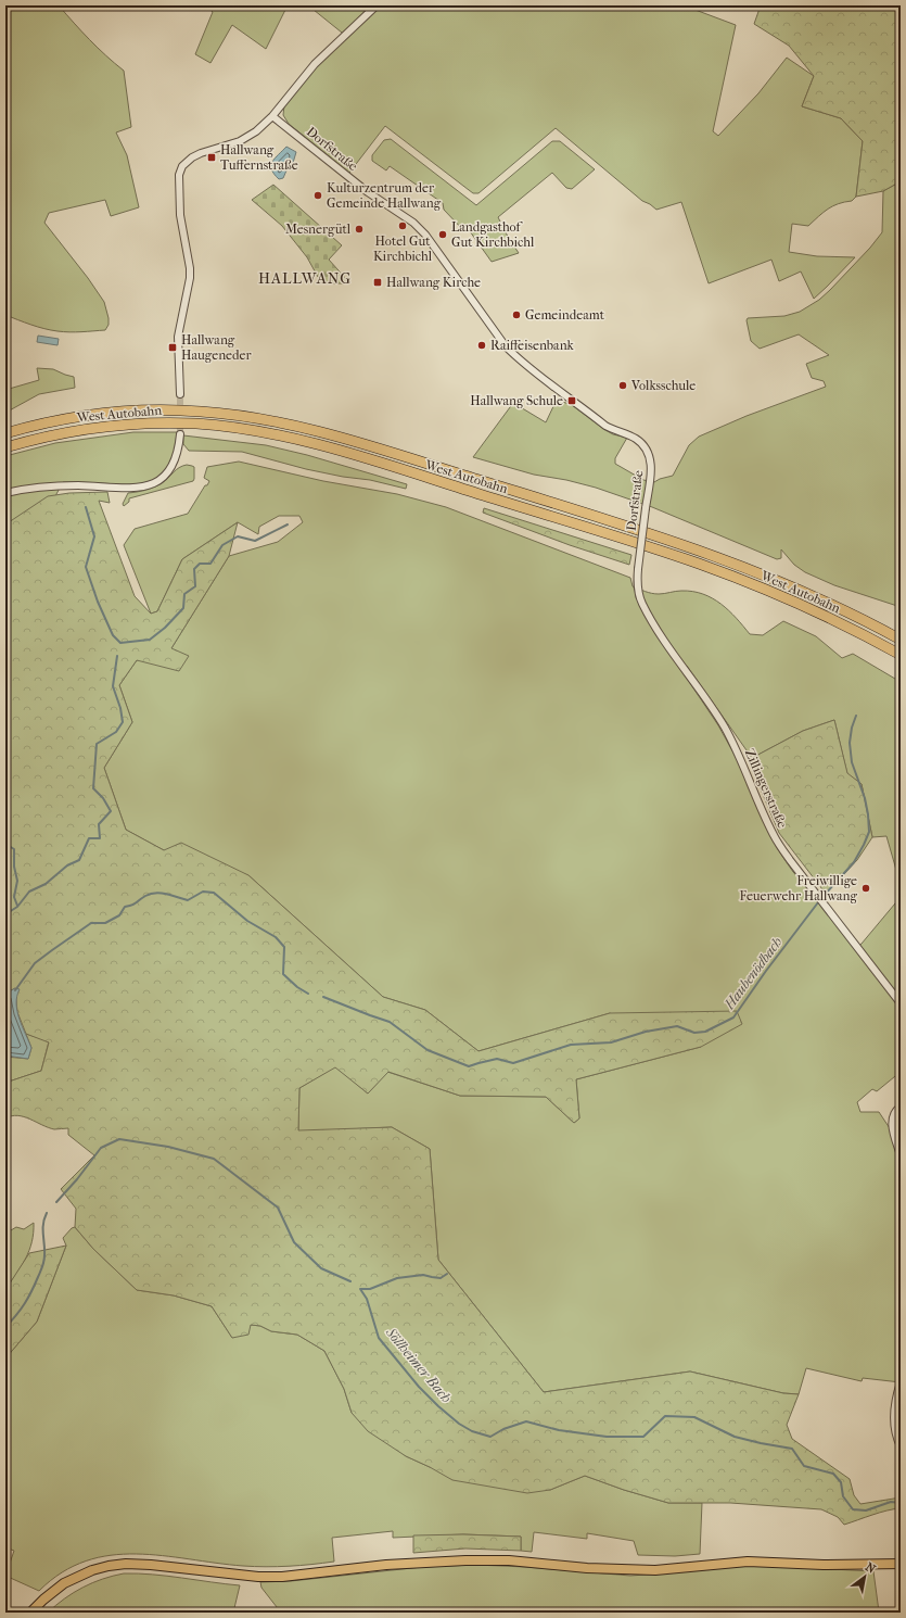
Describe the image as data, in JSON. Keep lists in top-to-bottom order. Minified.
{"streets":{"highway":["West Autobahn"],"street":["Dorfstraße","Zillingerstraße"]},"crossings":[["Dorfstraße","Zillingerstraße"]],"districts":["HALLWANG"],"water":["Haubenödbach","Söllheimer Bach"],"places":{"transit":["Hallwang Tuffernstraße","Hallwang Kirche","Hallwang Haugeneder","Hallwang Schule"],"other":["Kulturzentrum der Gemeinde Hallwang","Hotel Gut Kirchbichl","Mesnergütl","Landgasthof Gut Kirchbichl","Gemeindeamt","Raiffeisenbank","Volksschule","Freiwillige Feuerwehr Hallwang"]},"north":"top right"}
